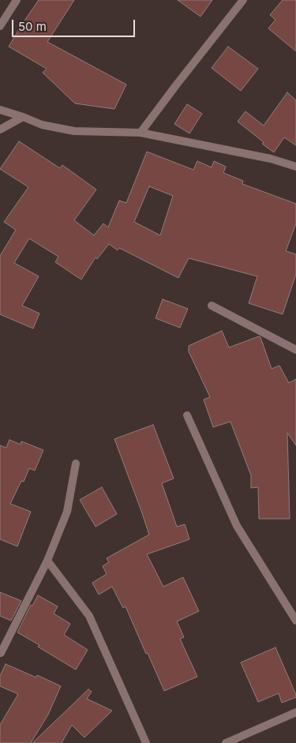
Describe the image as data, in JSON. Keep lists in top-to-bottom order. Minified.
{"scale_bar":"50 m"}
